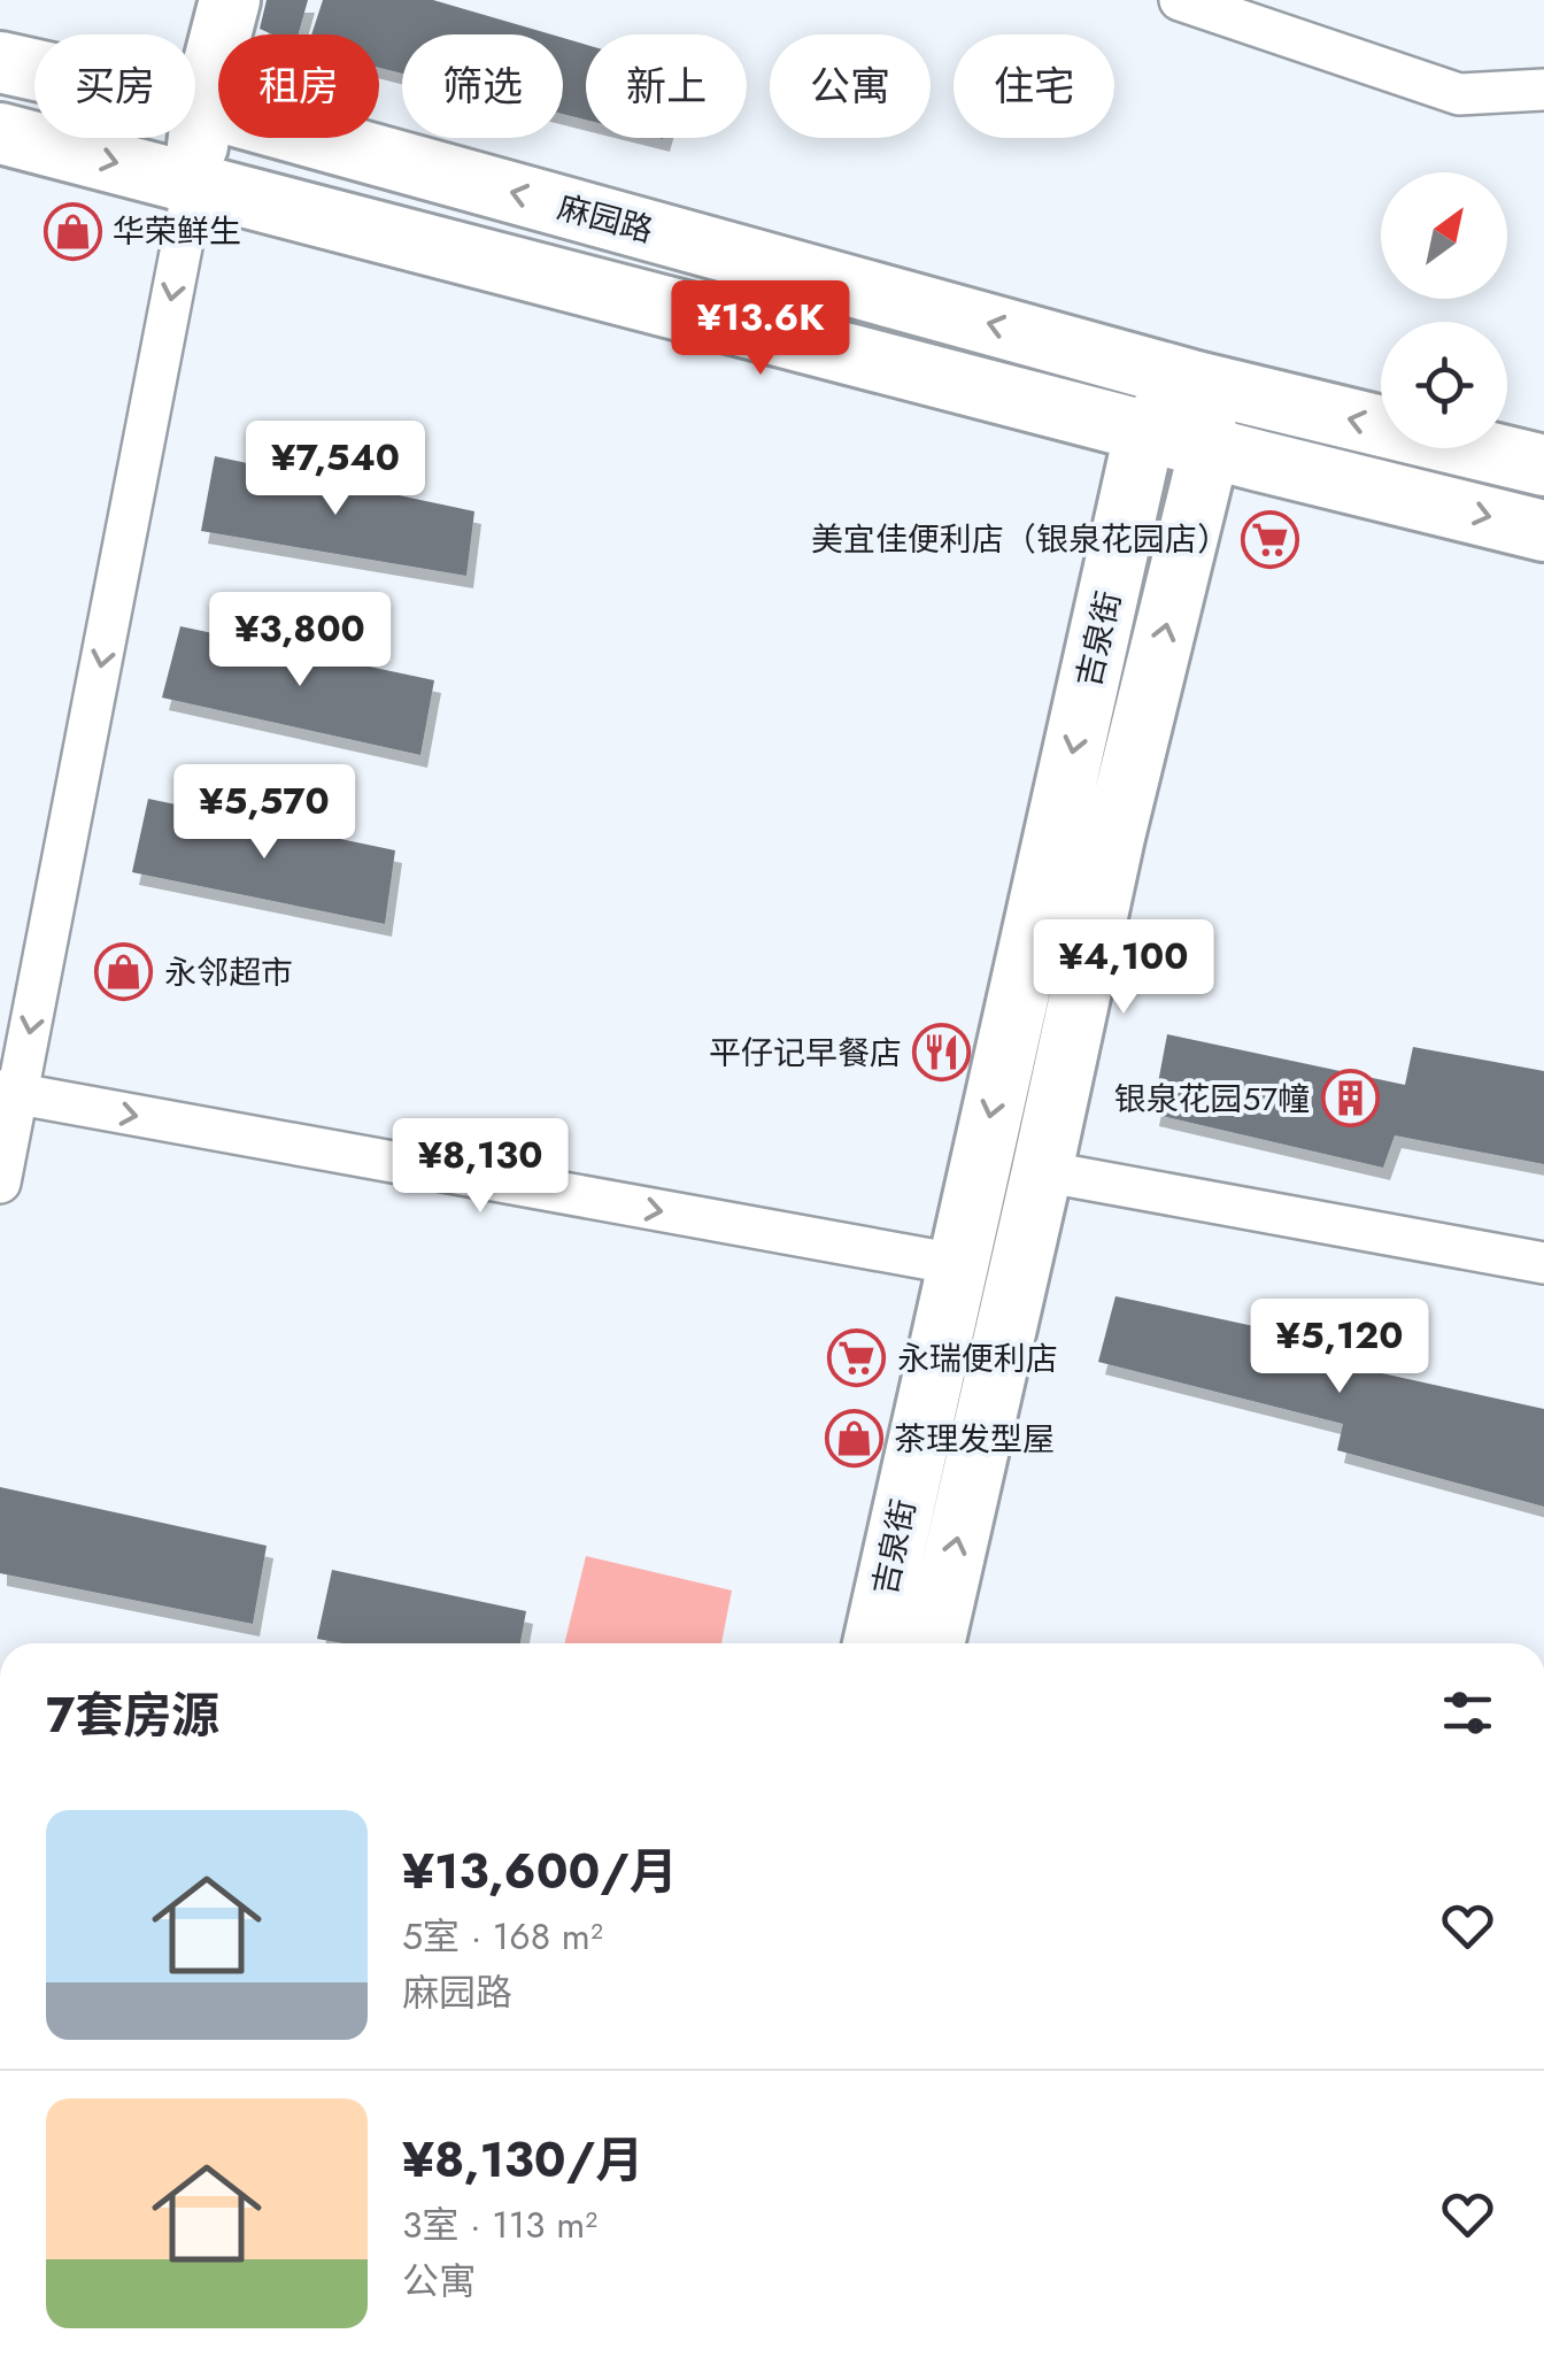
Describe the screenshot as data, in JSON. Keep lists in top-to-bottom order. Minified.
{"streets":{"street":["麻园路","吉泉街"]},"crossings":[["麻园路","吉泉街"]],"places":{"shop":["华荣鲜生","永邻超市","茶理发型屋"],"supermarket":["美宜佳便利店（银泉花园店）","永瑞便利店"],"restaurant":["平仔记早餐店"],"building":["银泉花园57幢"]},"north":"top right","page":{"chip":["买房","租房","筛选","新上","公寓","住宅"],"price":["¥13.6K","¥7,540","¥3,800","¥5,570","¥4,100","¥8,130","¥5,120"],"heading":"7套房源","list":[{"name":"¥13,600/月","note":"5室 · 168 m² · 麻园路"},{"name":"¥8,130/月","note":"3室 · 113 m² · 公寓"}]}}
